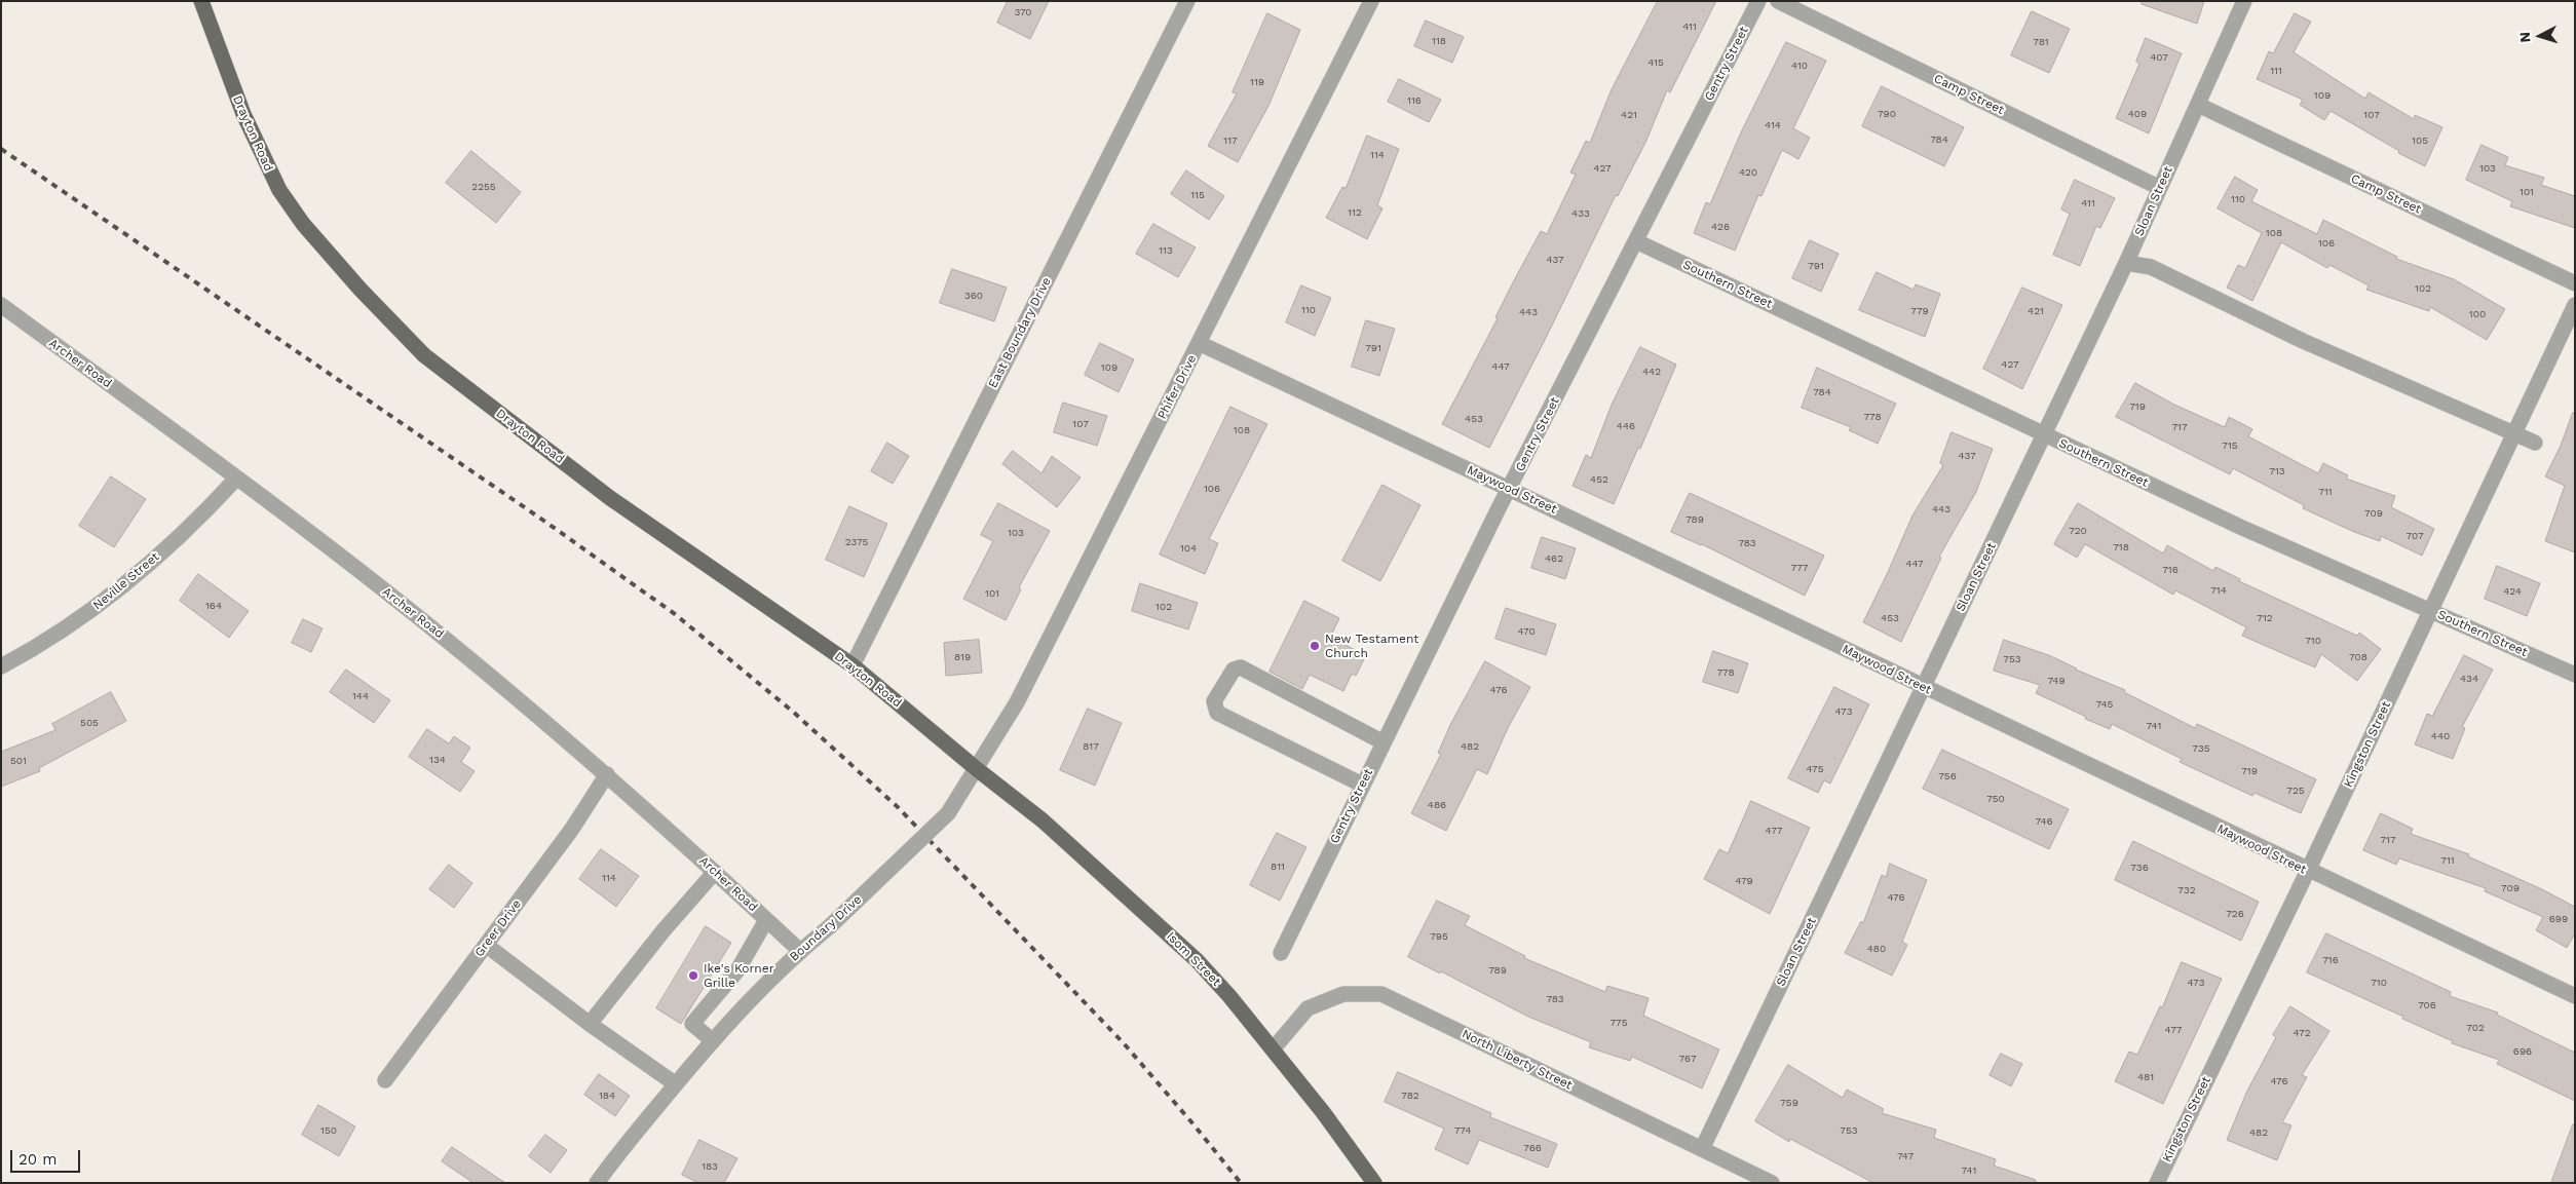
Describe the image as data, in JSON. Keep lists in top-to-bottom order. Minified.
{"streets":{"main road":["Drayton Road","Isom Street"],"street":["Gentry Street","Camp Street","Sloan Street","Southern Street","East Boundary Drive","Archer Road","Phifer Drive","Maywood Street","Neville Street","Kingston Street","Greer Drive","Boundary Drive","North Liberty Street"]},"crossings":[["Gentry Street","Southern Street"],["Gentry Street","Maywood Street"],["Camp Street","Sloan Street"],["Drayton Road","East Boundary Drive"],["Drayton Road","Phifer Drive"],["Drayton Road","Boundary Drive"],["Drayton Road","Isom Street"],["Sloan Street","Southern Street"],["Sloan Street","Maywood Street"],["Sloan Street","North Liberty Street"],["Southern Street","Kingston Street"],["Archer Road","Neville Street"],["Archer Road","Greer Drive"],["Archer Road","Boundary Drive"],["Phifer Drive","Maywood Street"],["Phifer Drive","Boundary Drive"],["Phifer Drive","Isom Street"],["Maywood Street","Kingston Street"],["Boundary Drive","Isom Street"],["Isom Street","North Liberty Street"]],"places":["New Testament Church","Ike's Korner Grille"],"house_numbers":["370","411","118","781","407","415","410","111","119","109","116","790","409","421","107","414","784","117","105","114","427","103","420","2255","101","115","110","411","112","433","426","108","106","113","437","791","102","360","110","779","421","443","100","791","427","447","109","442","784","719","778","453","107","446","717","108","715","437","713","452","106","711","443","709","789","720","103","707","2375","783","718","104","462","447","777","716","714","424","101","164","102","453","712","470","710","819","708","753","778","434","749","476","144","745","473","505","741","440","817","482","735","134","501","475","719","756","725","750","486","746","477","717","711","811","736","114","479","709","732","476","726","699","795","480","716","789","473","710","783","706","775","702","477","472","696","767","481","476","184","782","759","150","774","753","482","766","747","183","741"],"scale_bar":"20 m","north":"left"}
